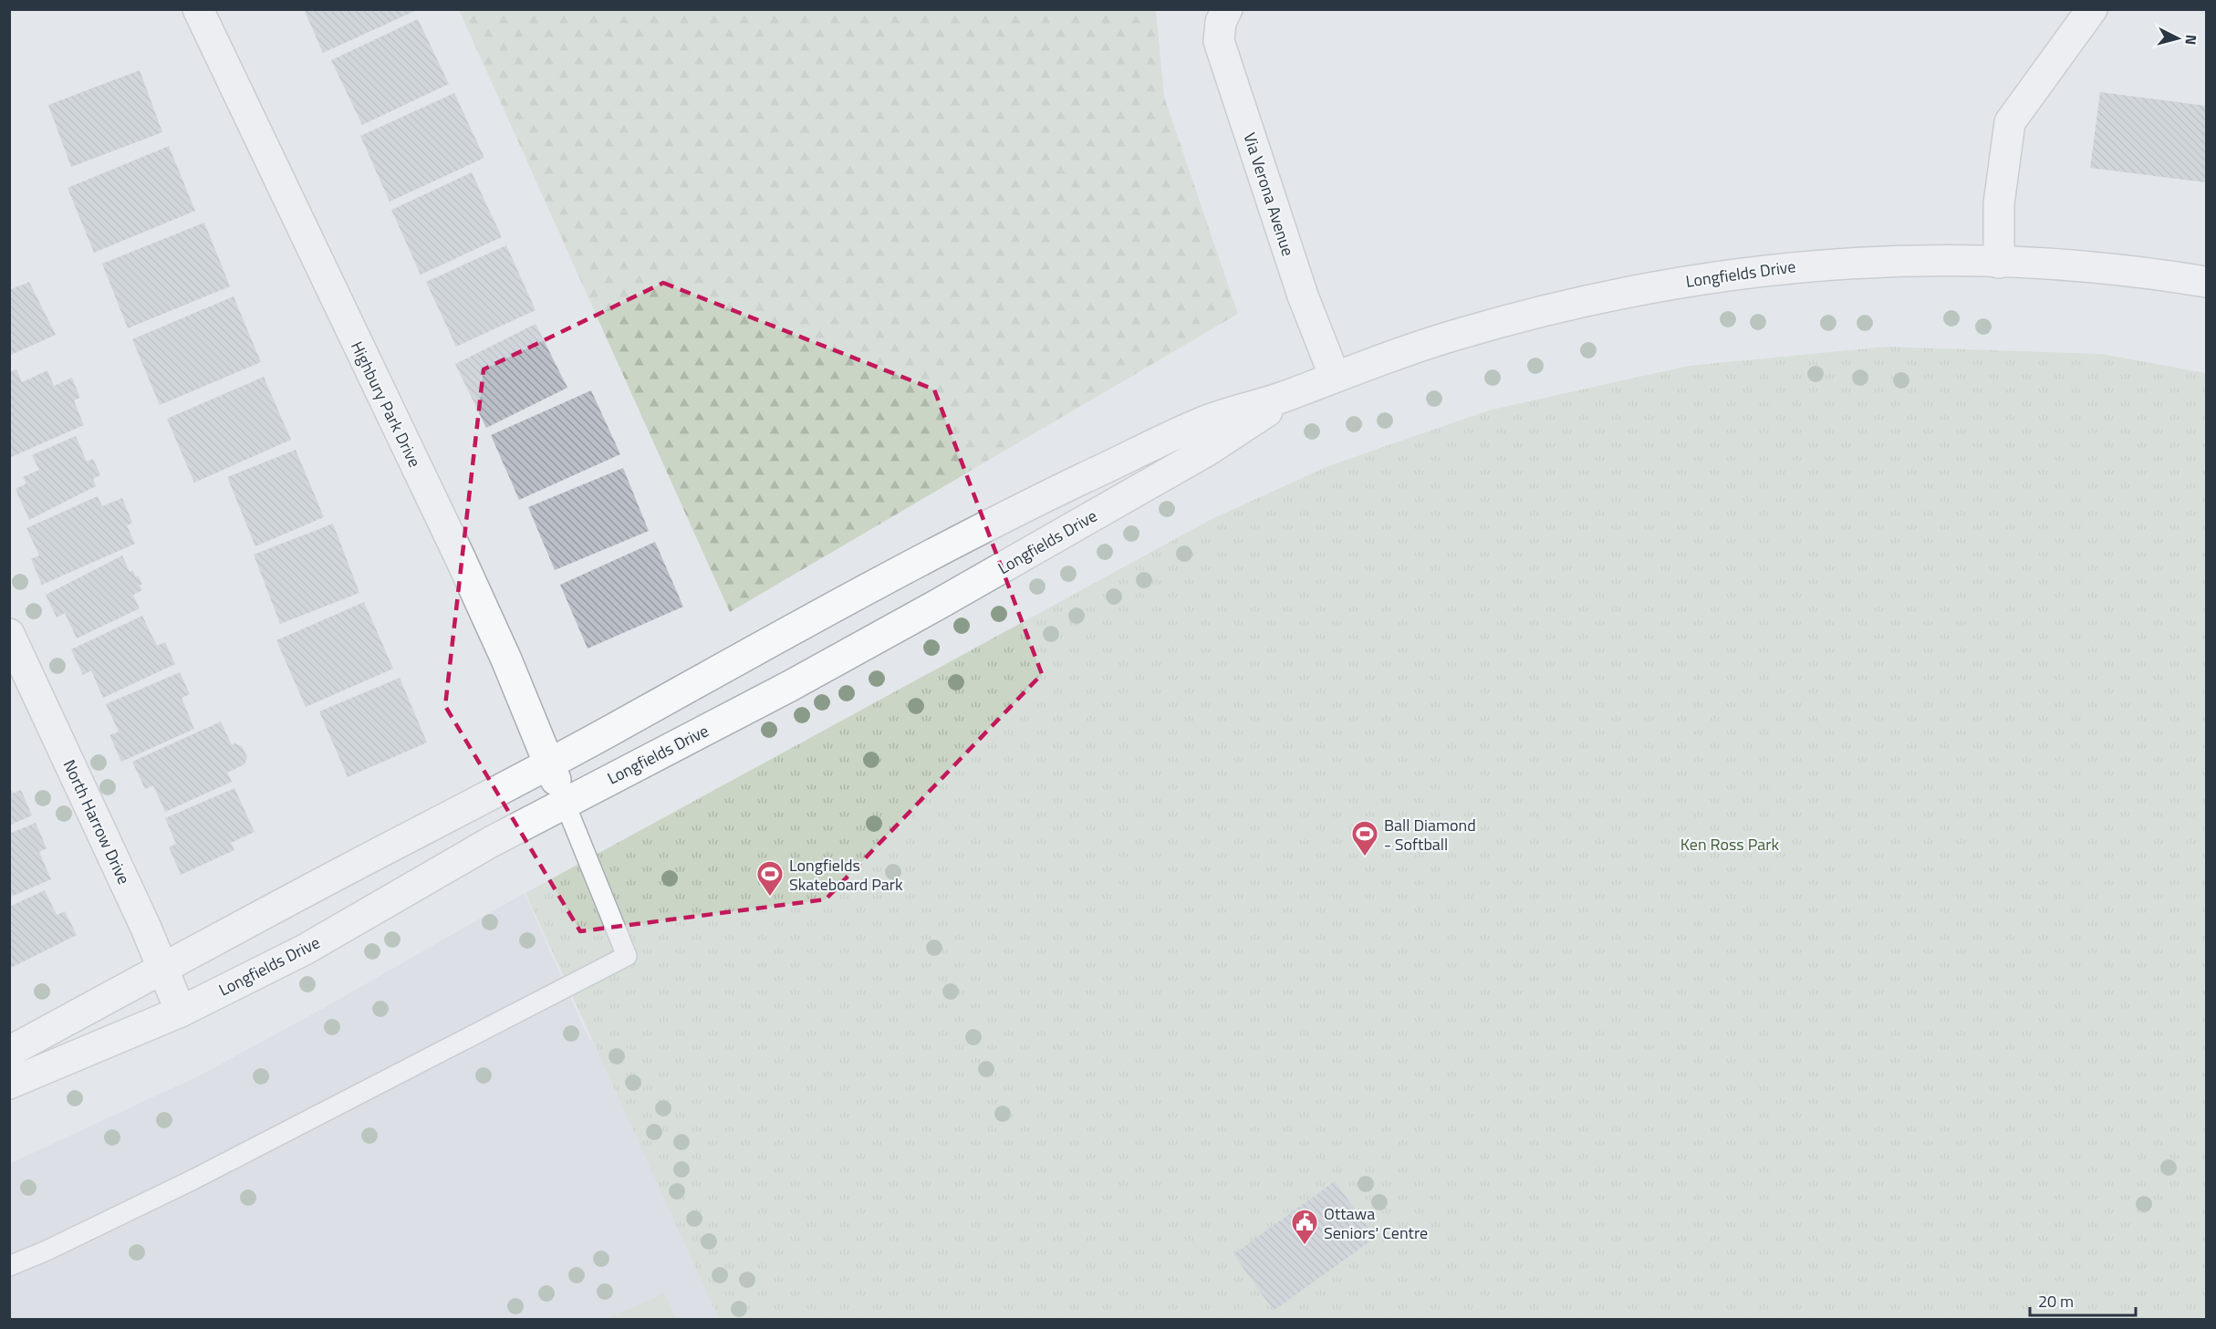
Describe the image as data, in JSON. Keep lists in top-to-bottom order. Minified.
{"streets":{"street":["Via Verona Avenue","Longfields Drive","Highbury Park Drive","North Harrow Drive"]},"crossings":[["Via Verona Avenue","Longfields Drive"],["Longfields Drive","Highbury Park Drive"],["Longfields Drive","North Harrow Drive"]],"parks":["Ken Ross Park"],"places":{"sports":["Ball Diamond - Softball","Longfields Skateboard Park"],"public building":["Ottawa Seniors' Centre"]},"scale_bar":"20 m","north":"right"}
